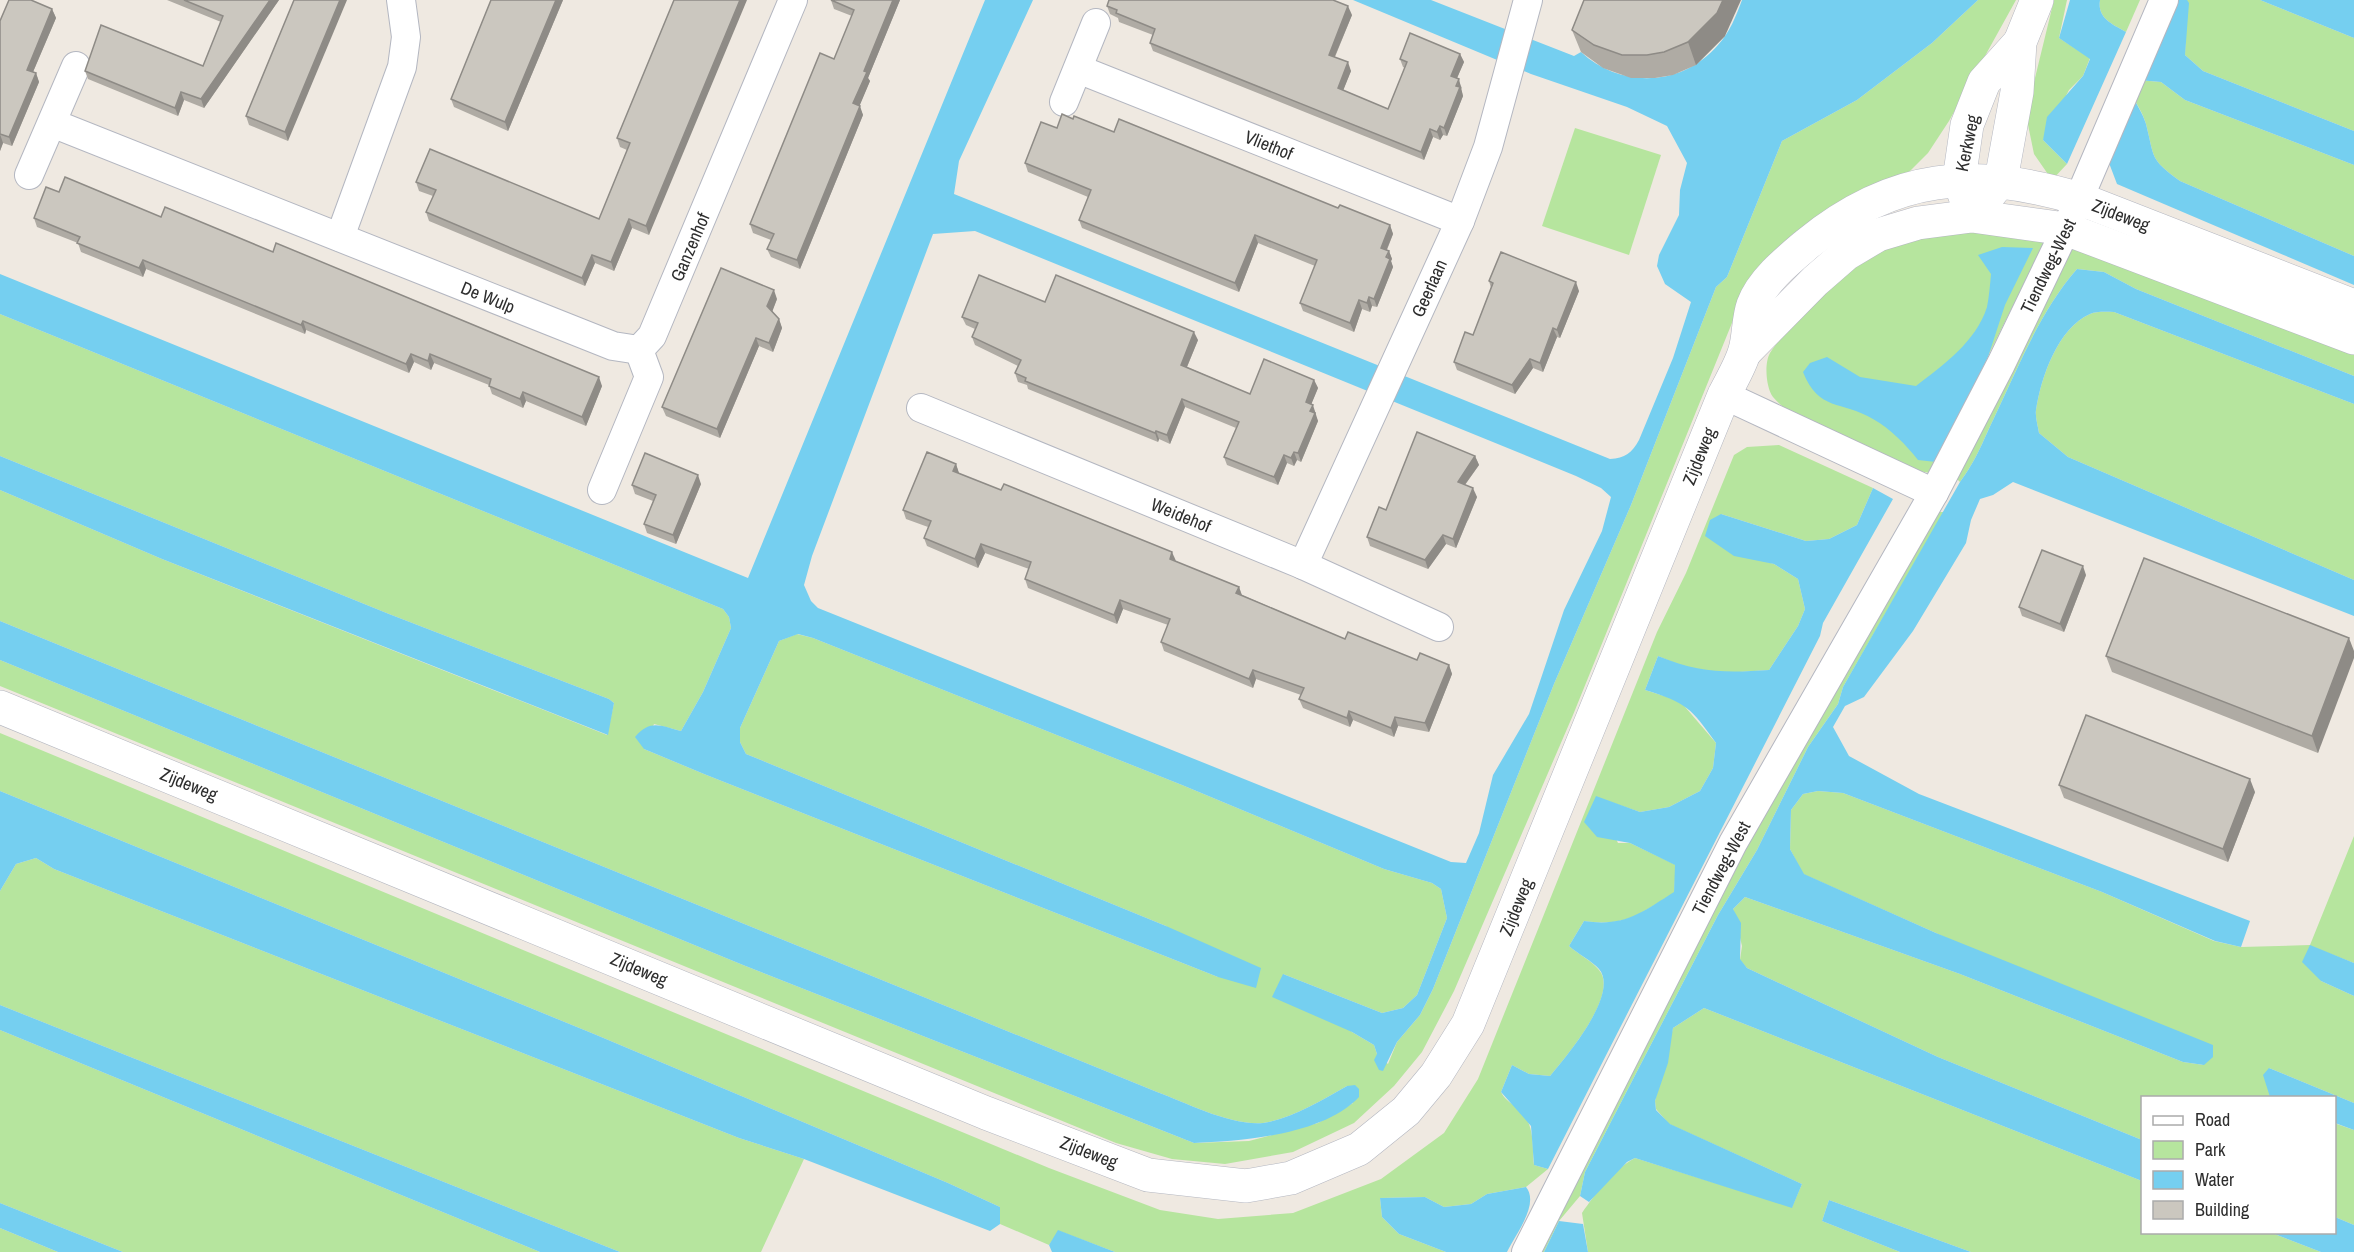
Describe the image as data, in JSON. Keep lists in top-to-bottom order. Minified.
{"streets":{"main road":["Kerkweg","Zijdeweg"],"street":["Vliethof","Ganzenhof","Tiendweg-West","Geerlaan","De Wulp","Weidehof"]},"crossings":[["Kerkweg","Zijdeweg"],["Vliethof","Geerlaan"],["Zijdeweg","Tiendweg-West"],["Ganzenhof","De Wulp"],["Geerlaan","Weidehof"]],"legend":["Road","Park","Water","Building"]}
